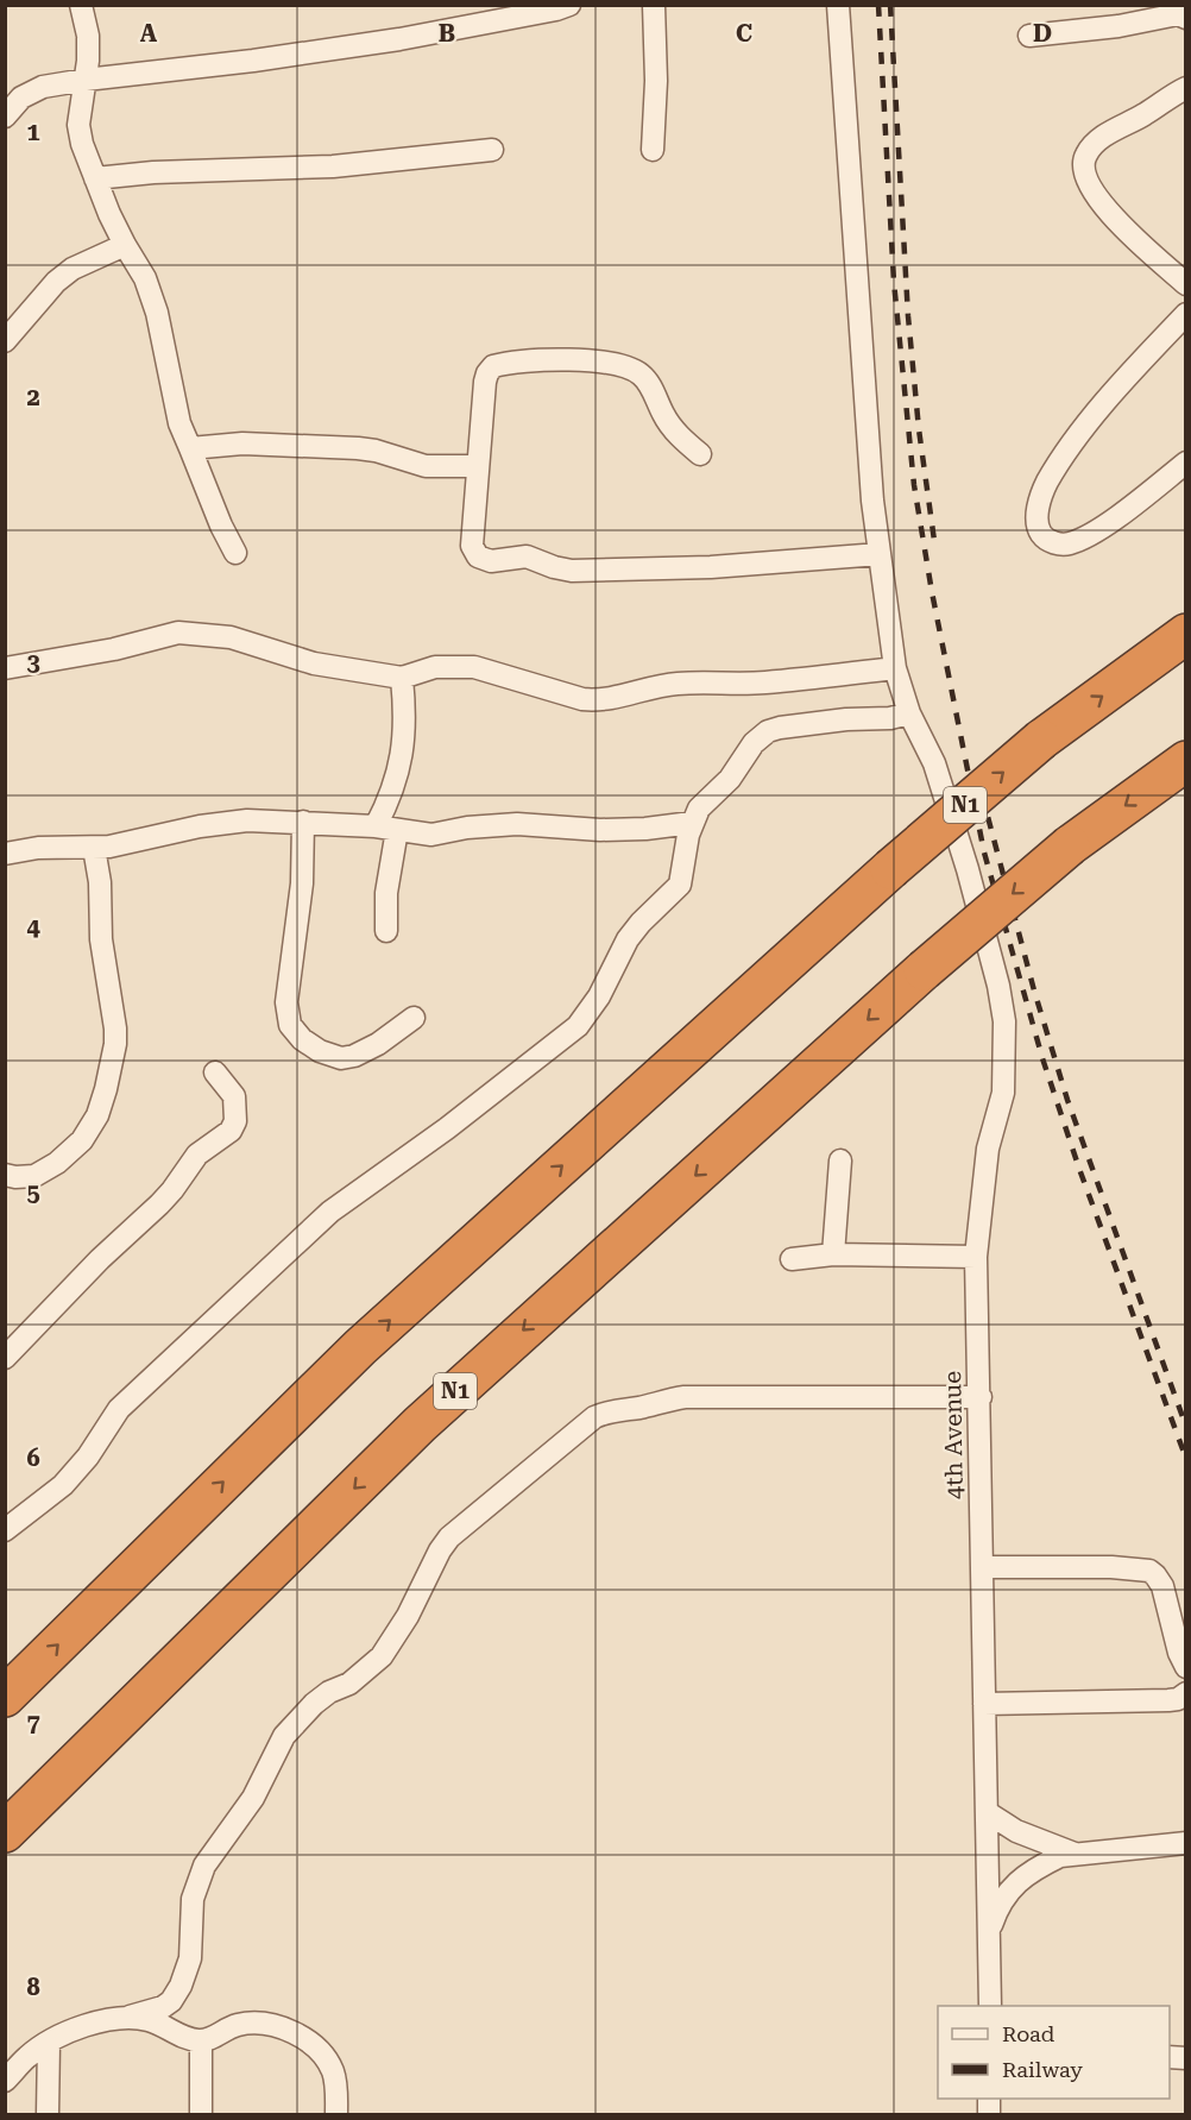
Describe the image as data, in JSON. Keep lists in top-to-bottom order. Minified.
{"streets":{"highway":["N1"],"street":["4th Avenue"]},"legend":["Road","Railway"],"grid":{"columns":["A","B","C","D"],"rows":["1","2","3","4","5","6","7","8"]}}
